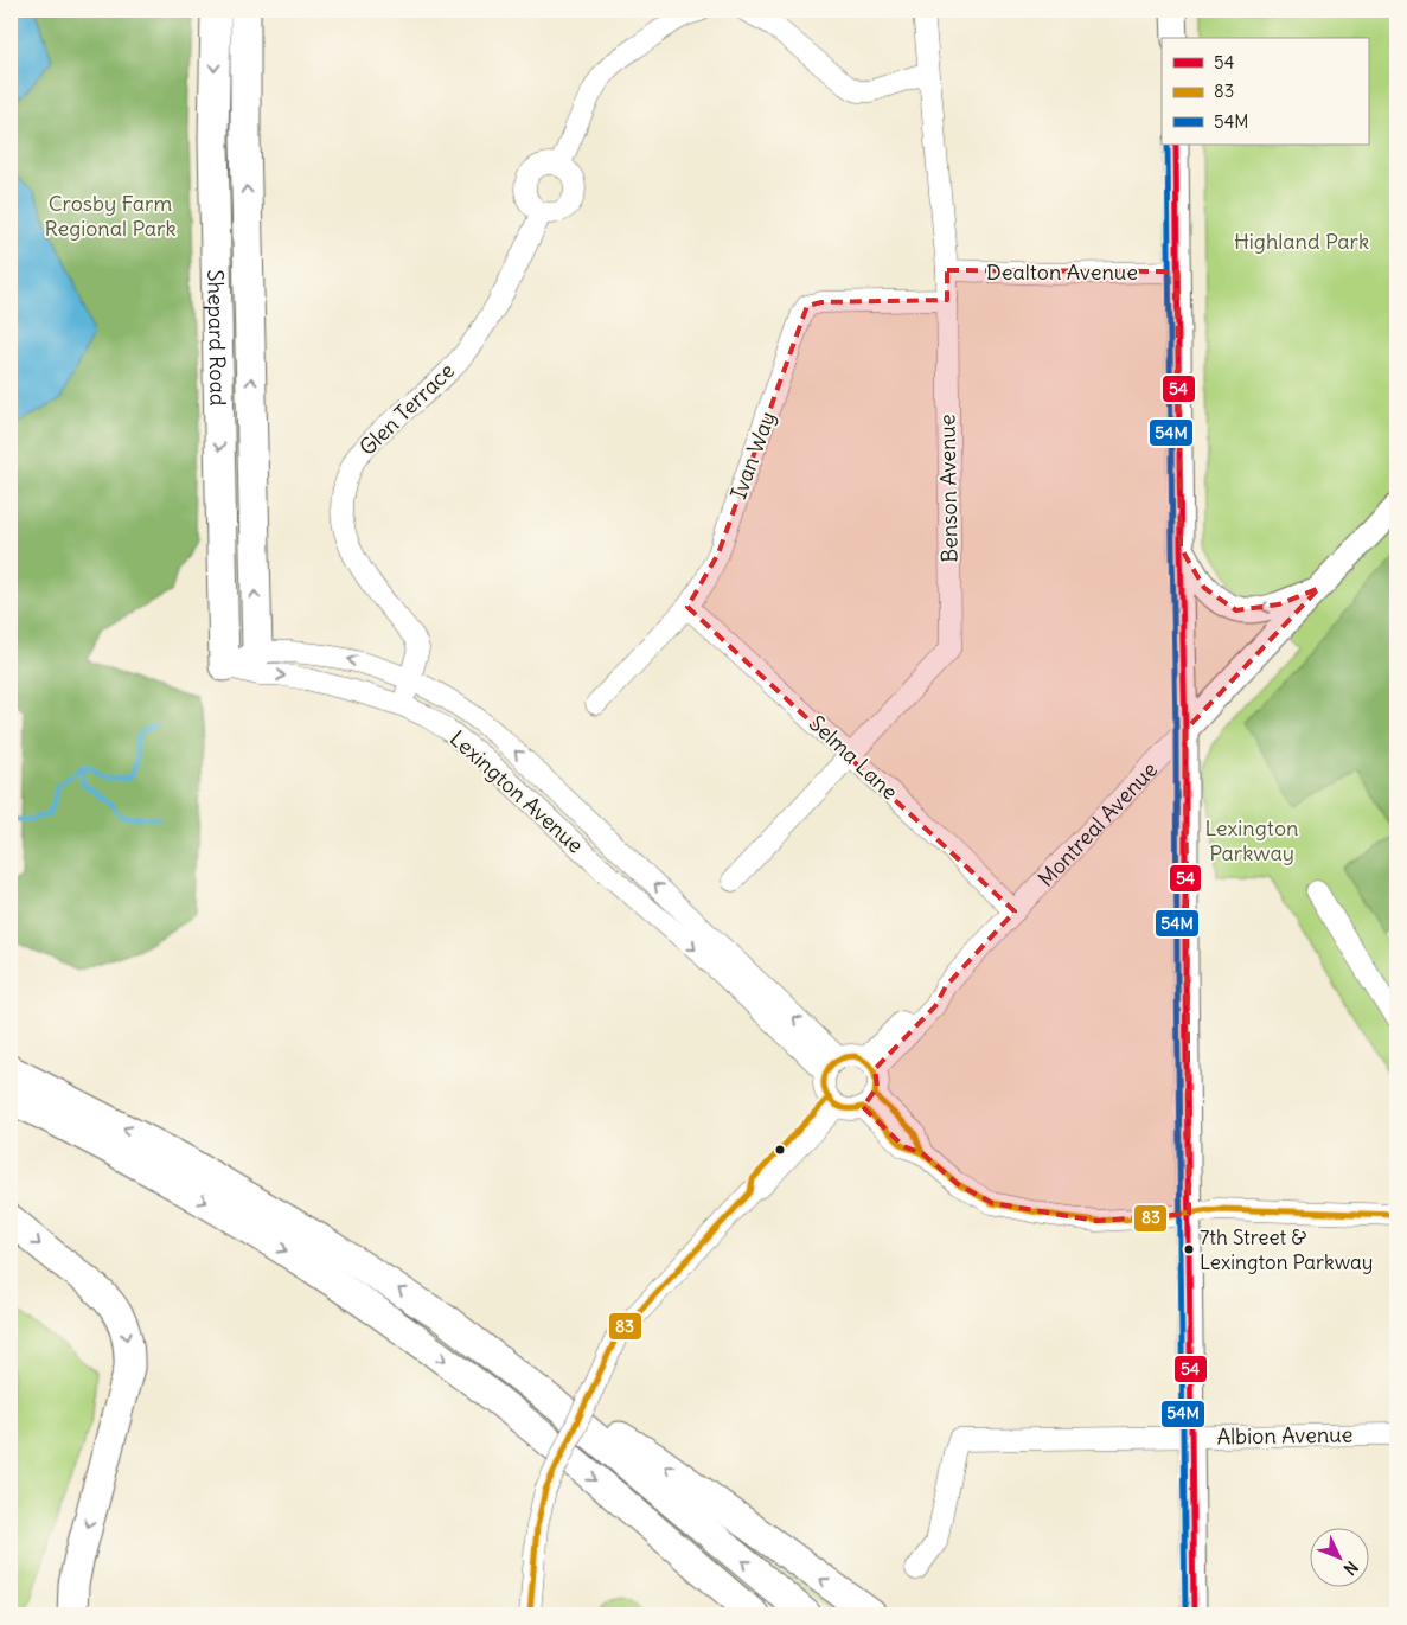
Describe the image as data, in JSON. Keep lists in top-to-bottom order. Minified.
{"streets":{"highway":["Shepard Road"],"main road":["Montreal Avenue"],"street":["Dealton Avenue","Glen Terrace","Ivan Way","Benson Avenue","Selma Lane","Lexington Avenue","Albion Avenue"]},"crossings":[["Dealton Avenue","Benson Avenue"],["Shepard Road","Lexington Avenue"],["Glen Terrace","Lexington Avenue"],["Ivan Way","Benson Avenue"],["Ivan Way","Selma Lane"],["Benson Avenue","Selma Lane"],["Selma Lane","Montreal Avenue"],["Lexington Avenue","Montreal Avenue"]],"parks":["Crosby Farm Regional Park","Highland Park","Lexington Parkway"],"places":["7th Street & Lexington Parkway"],"lines":["transit line 54","transit line 54M","transit line 83"],"legend":["54","83","54M"],"north":"bottom right"}
